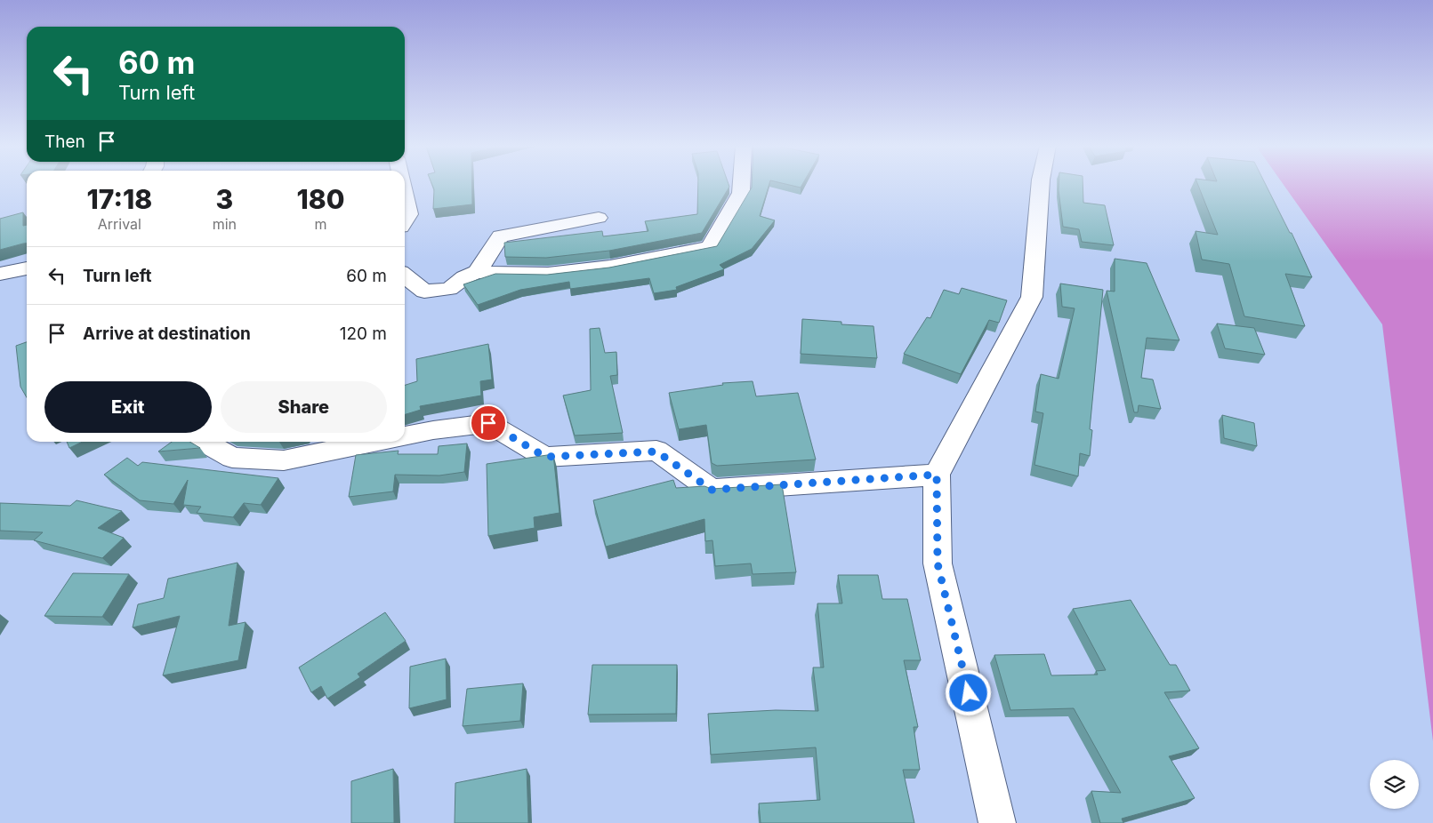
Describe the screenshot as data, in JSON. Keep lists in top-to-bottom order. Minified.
{"page":{"turn":["60 m","Turn left"],"then":"Then","eta":["17:18","Arrival","3","min","180","m"],"list":[{"name":"Turn left","value":"60 m"},{"name":"Arrive at destination","value":"120 m"}],"buttons":["Exit","Share"]}}
